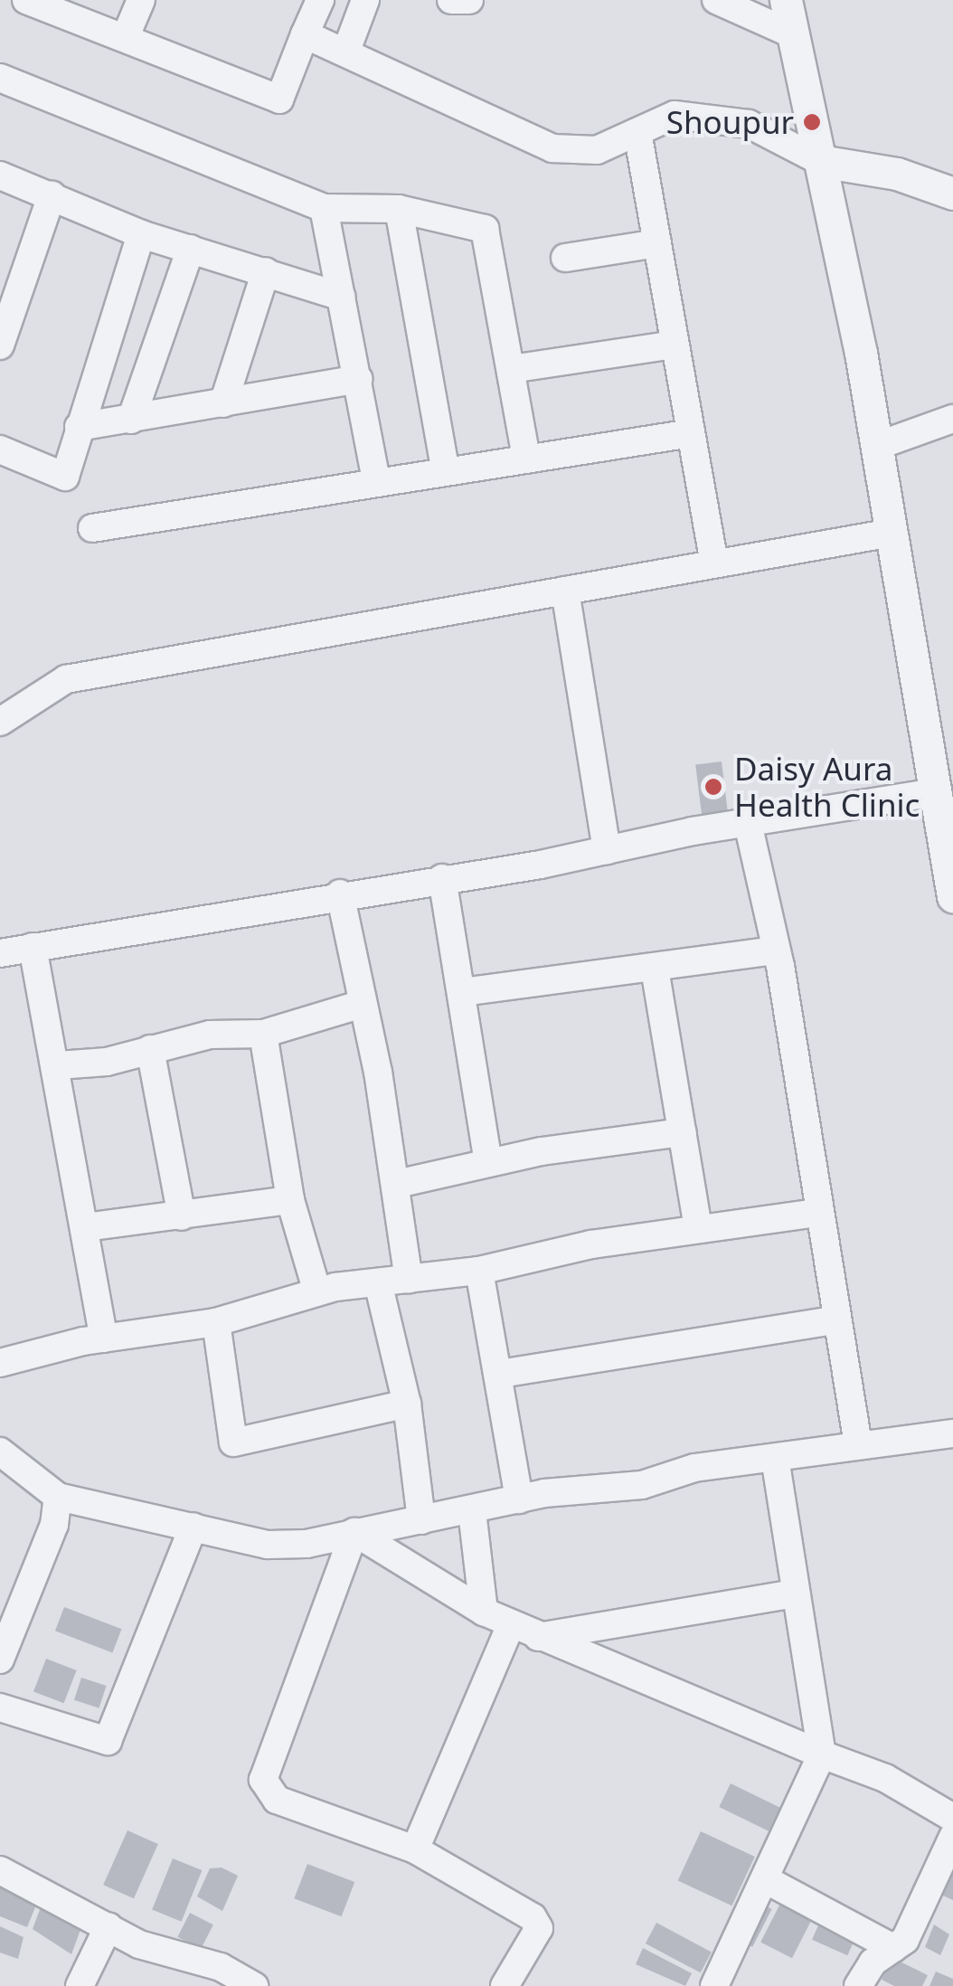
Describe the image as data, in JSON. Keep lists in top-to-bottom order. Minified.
{"places":["Shoupur","Daisy Aura Health Clinic"]}
